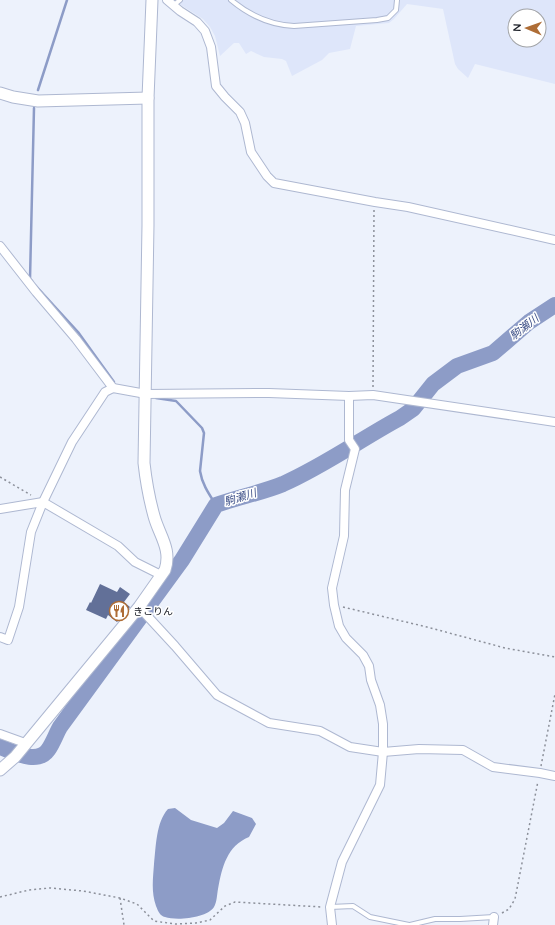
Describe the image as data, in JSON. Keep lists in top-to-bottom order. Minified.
{"water":["駒瀬川"],"places":{"restaurant":["きこりん"]},"north":"left"}
